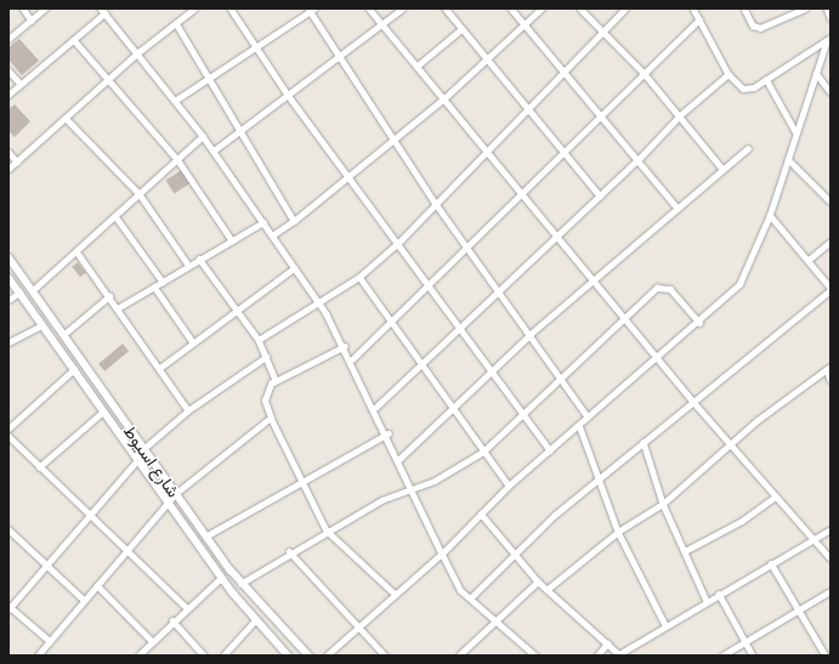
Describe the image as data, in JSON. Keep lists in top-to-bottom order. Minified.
{"streets":{"street":["شارع اسيوط"]}}
